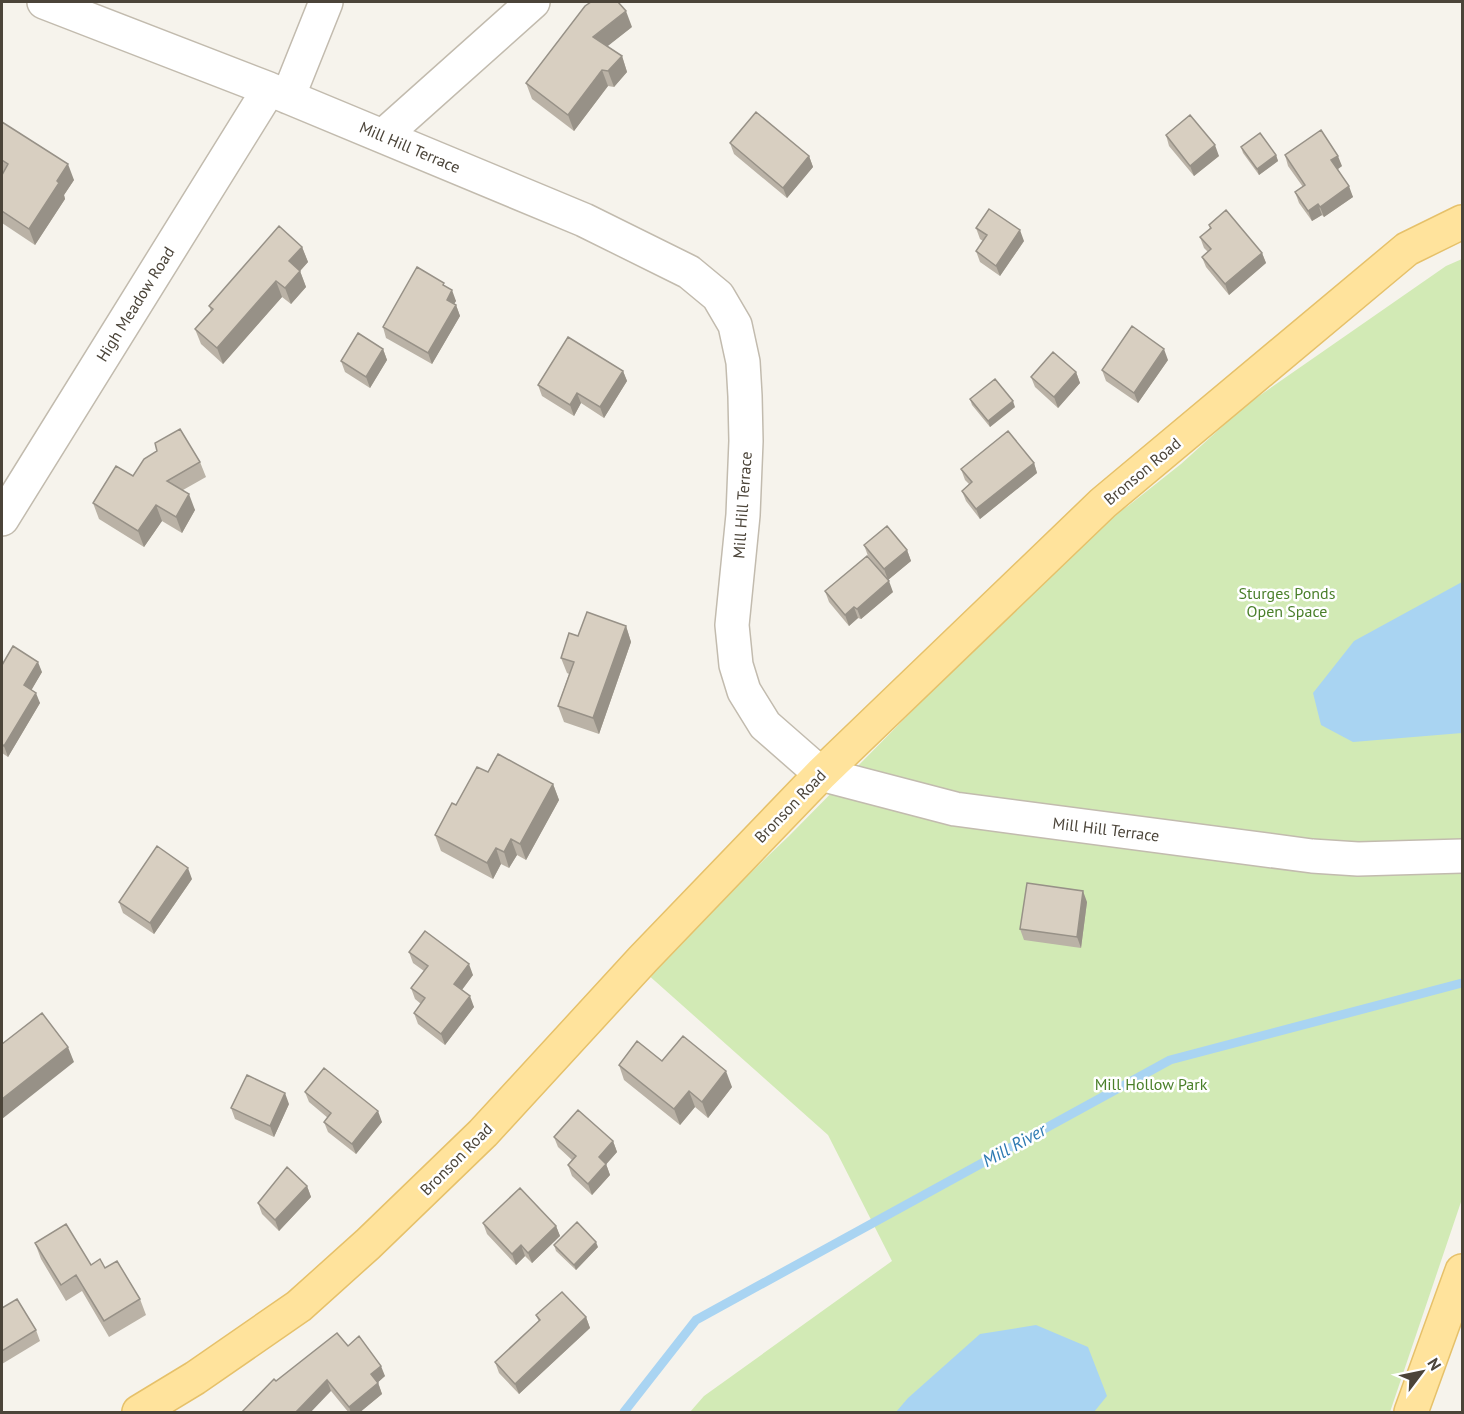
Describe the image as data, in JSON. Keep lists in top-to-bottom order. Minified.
{"streets":{"main road":["Bronson Road"],"street":["Mill Hill Terrace","High Meadow Road"]},"crossings":[["Mill Hill Terrace","High Meadow Road"],["Mill Hill Terrace","Bronson Road"]],"water":["Mill River"],"parks":["Sturges Ponds Open Space","Mill Hollow Park"],"north":"top right"}
